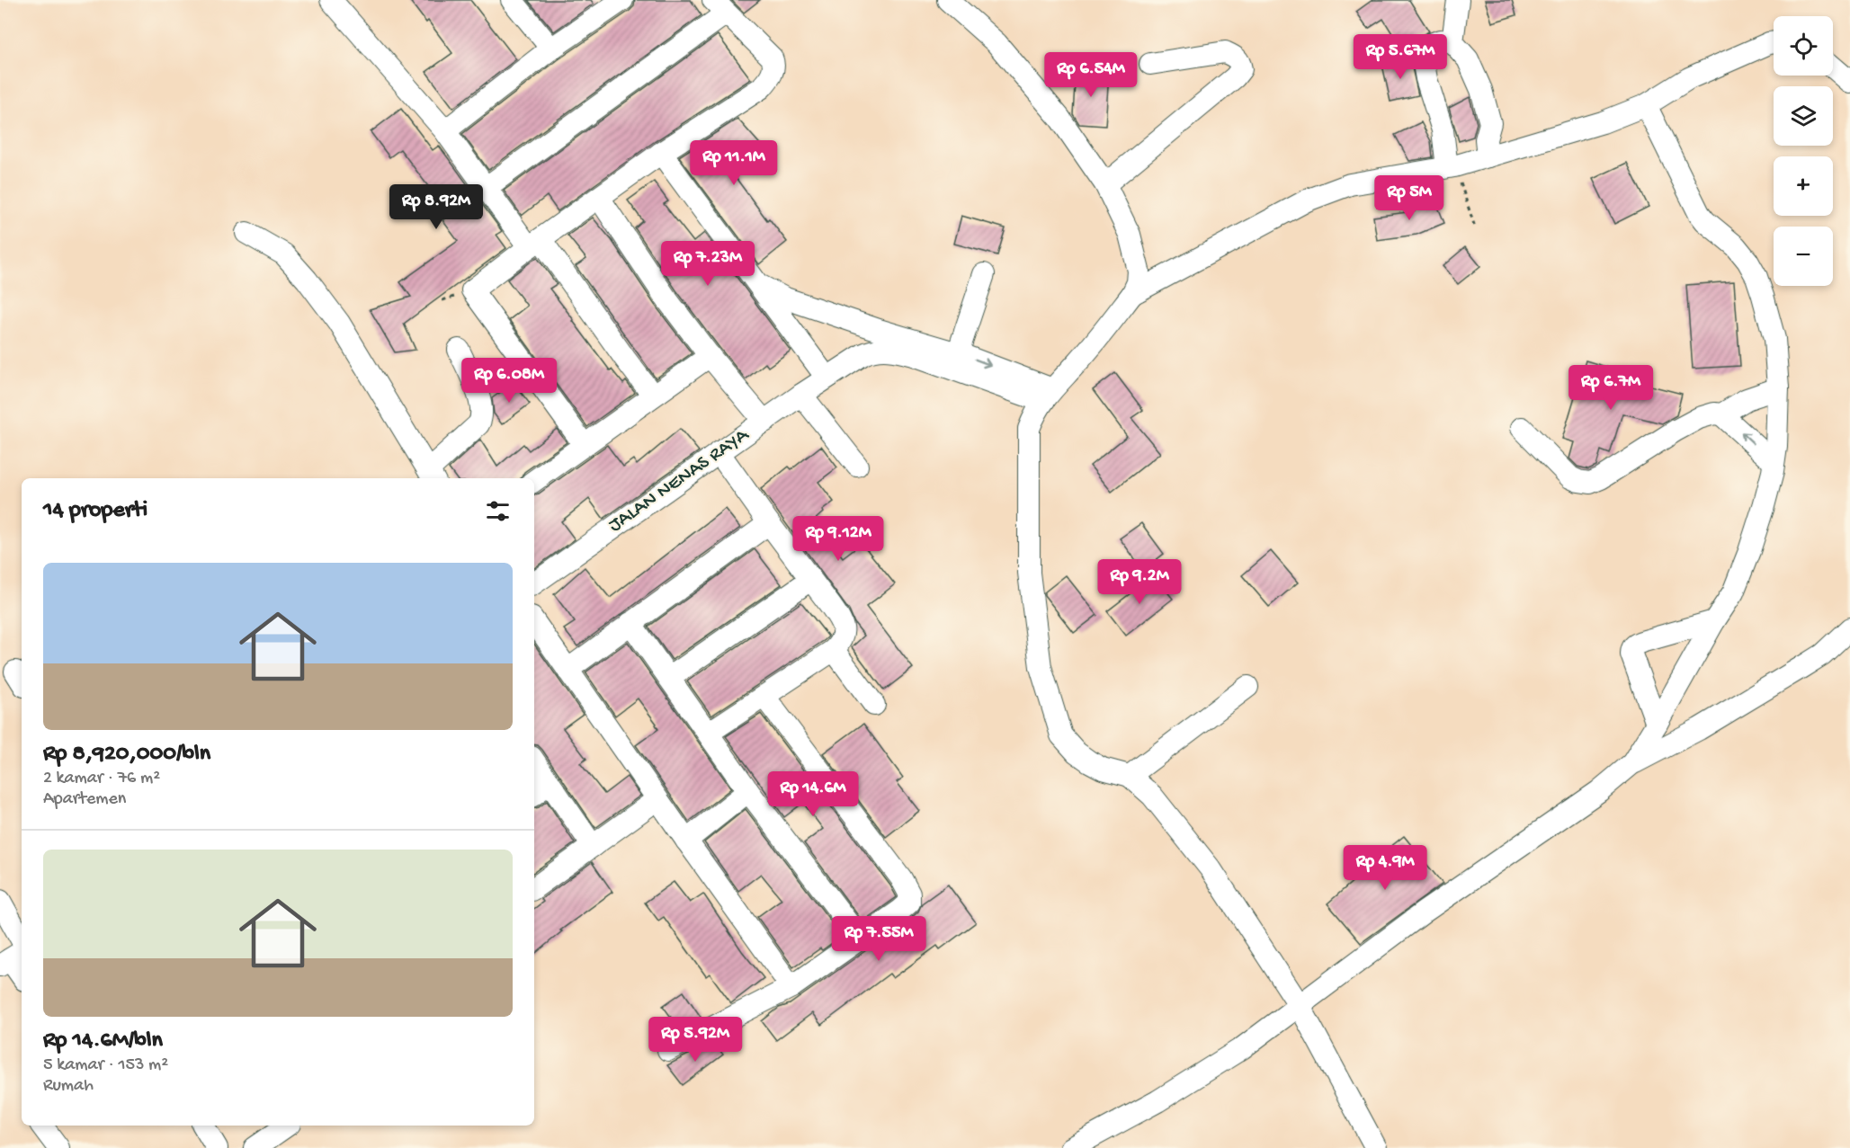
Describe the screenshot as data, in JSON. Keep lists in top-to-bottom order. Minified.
{"streets":{"street":["JALAN NENAS RAYA"]},"page":{"map_buttons":["+","−"],"price":["Rp 5.67M","Rp 6.54M","Rp 11.1M","Rp 5M","Rp 8.92M","Rp 7.23M","Rp 6.08M","Rp 6.7M","Rp 9.12M","Rp 9.2M","Rp 14.6M","Rp 4.9M","Rp 7.55M","Rp 5.92M"],"heading":"14 properti","list":[{"name":"Rp 8,920,000/bln","note":"2 kamar · 76 m² · Apartemen"},{"name":"Rp 14.6M/bln","note":"5 kamar · 153 m² · Rumah"}]}}
